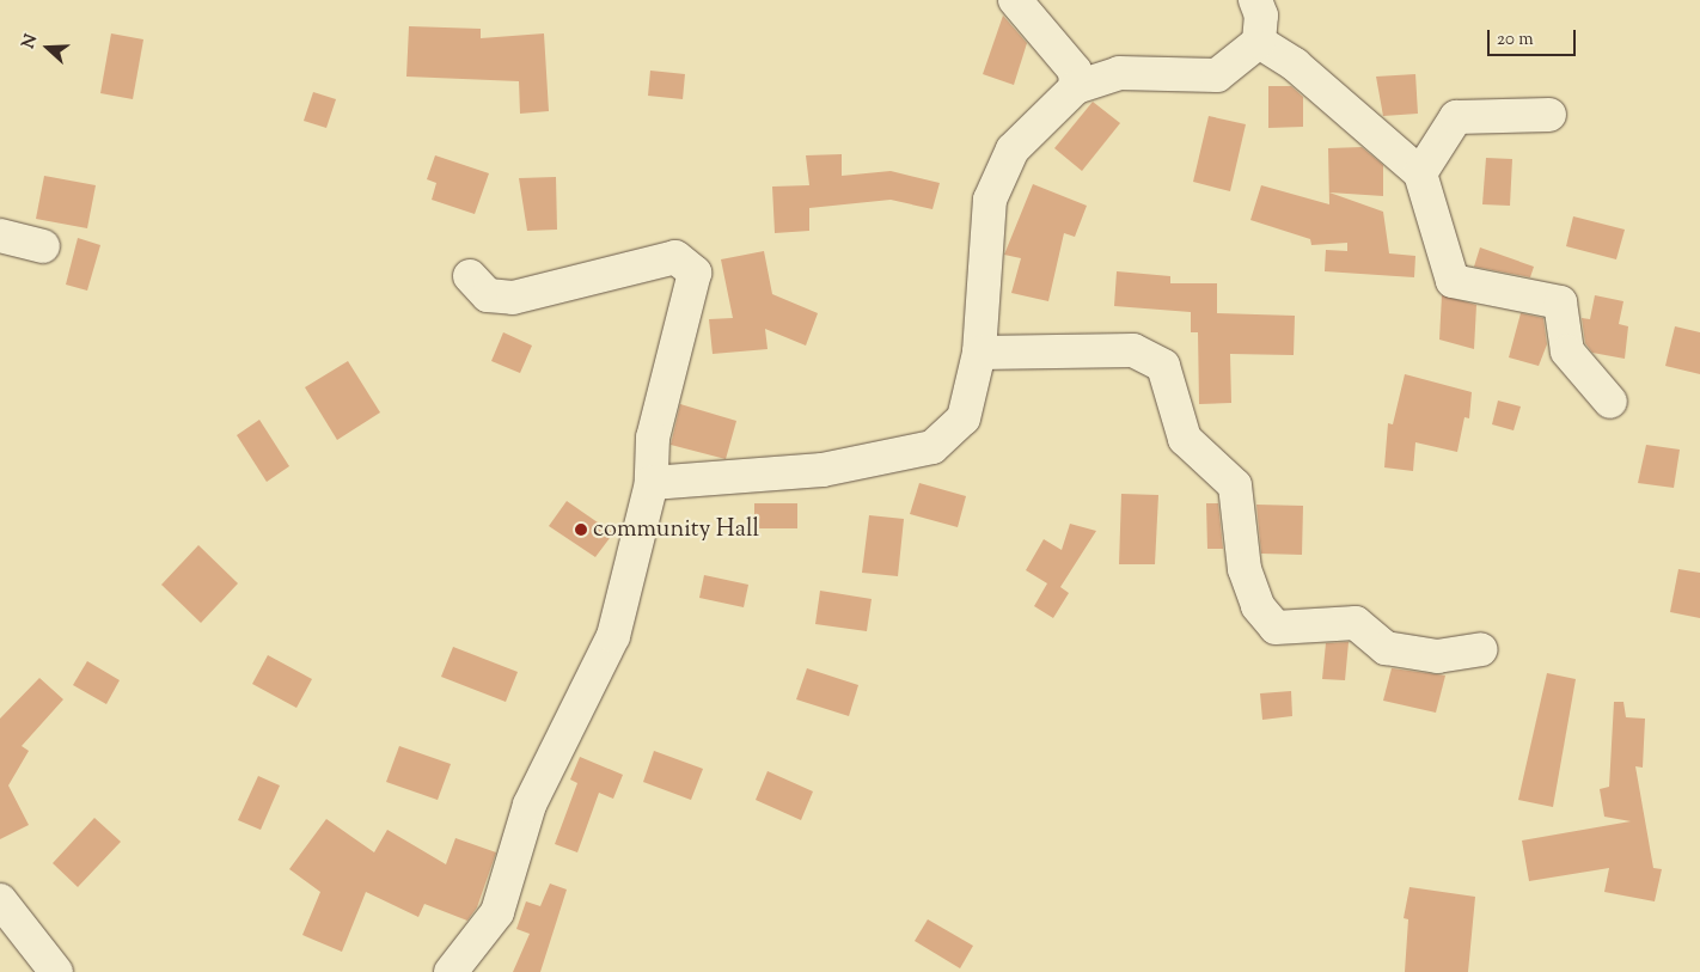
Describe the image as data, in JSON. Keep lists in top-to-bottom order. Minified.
{"places":["community Hall"],"scale_bar":"20 m","north":"left"}
